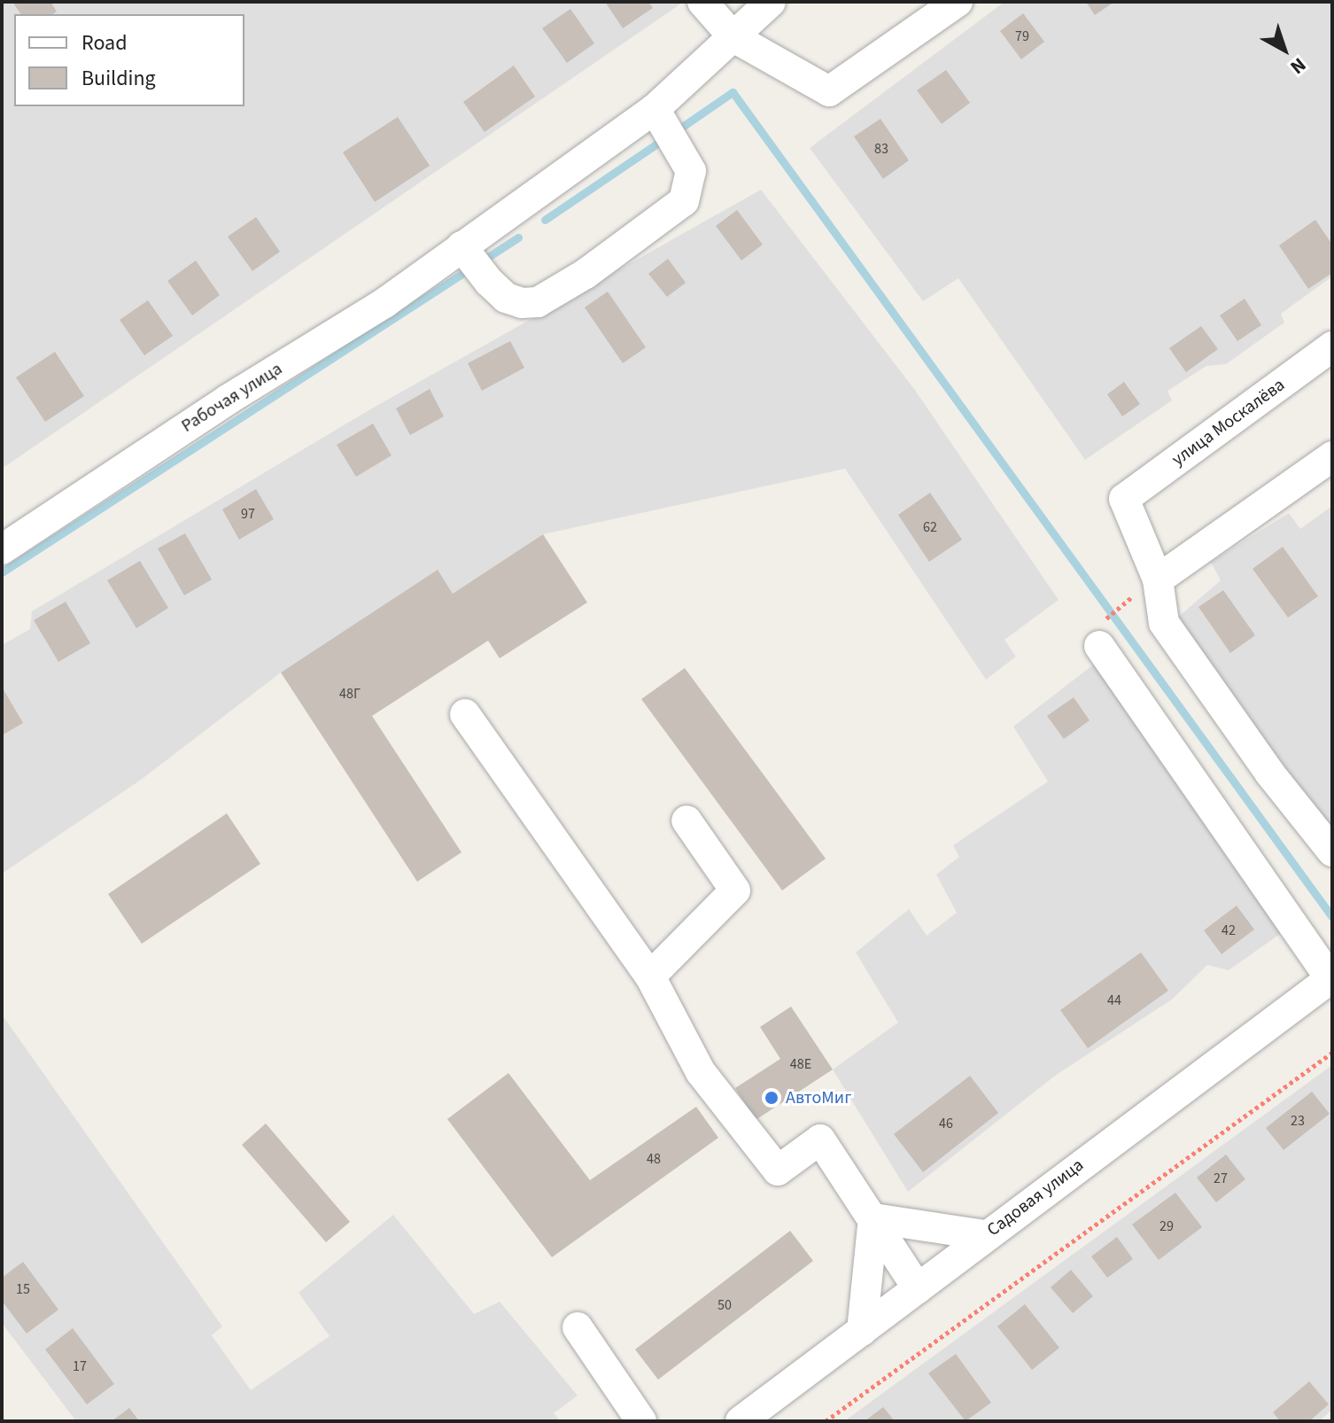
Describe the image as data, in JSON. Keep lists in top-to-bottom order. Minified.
{"streets":{"street":["Рабочая улица","улица Москалёва","Садовая улица"]},"places":["АвтоМиг"],"house_numbers":["79","83","97","62","48Г","42","44","48Е","23","46","48","27","29","15","50","17"],"legend":["Road","Building"],"north":"bottom right"}
